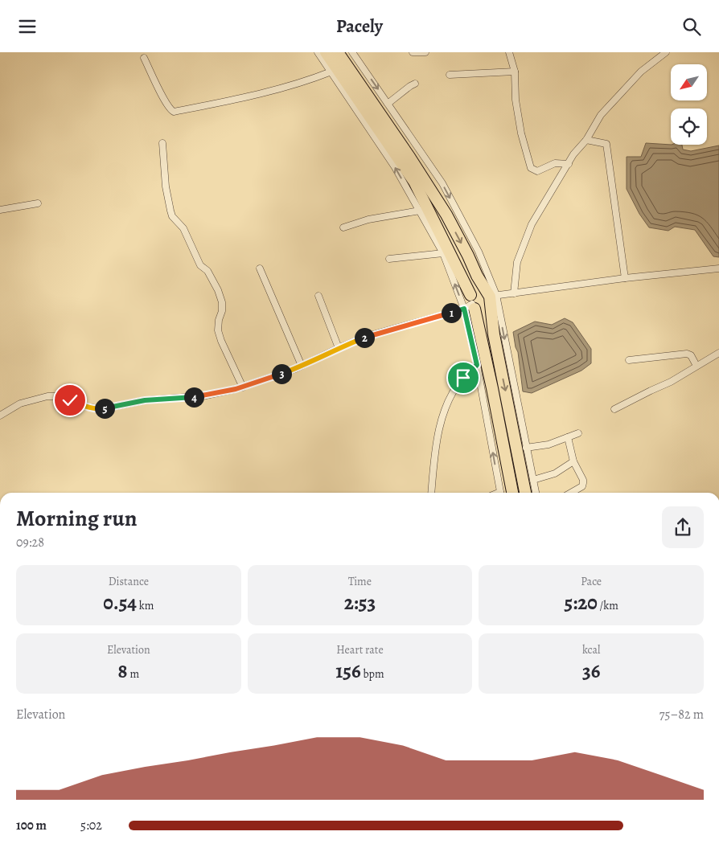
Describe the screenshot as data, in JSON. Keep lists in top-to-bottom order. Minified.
{"north":"bottom left","page":{"header":"Pacely","pins":["1","2","3","4","5"],"heading":["Morning run","09:28"],"stats":[["Distance","0.54 km"],["Time","2:53"],["Pace","5:20 /km"],["Elevation","8 m"],["Heart rate","156 bpm"],["kcal","36"]],"chart":["Elevation","75–82 m"],"list":[{"name":"100 m","note":"5:02"}]}}
